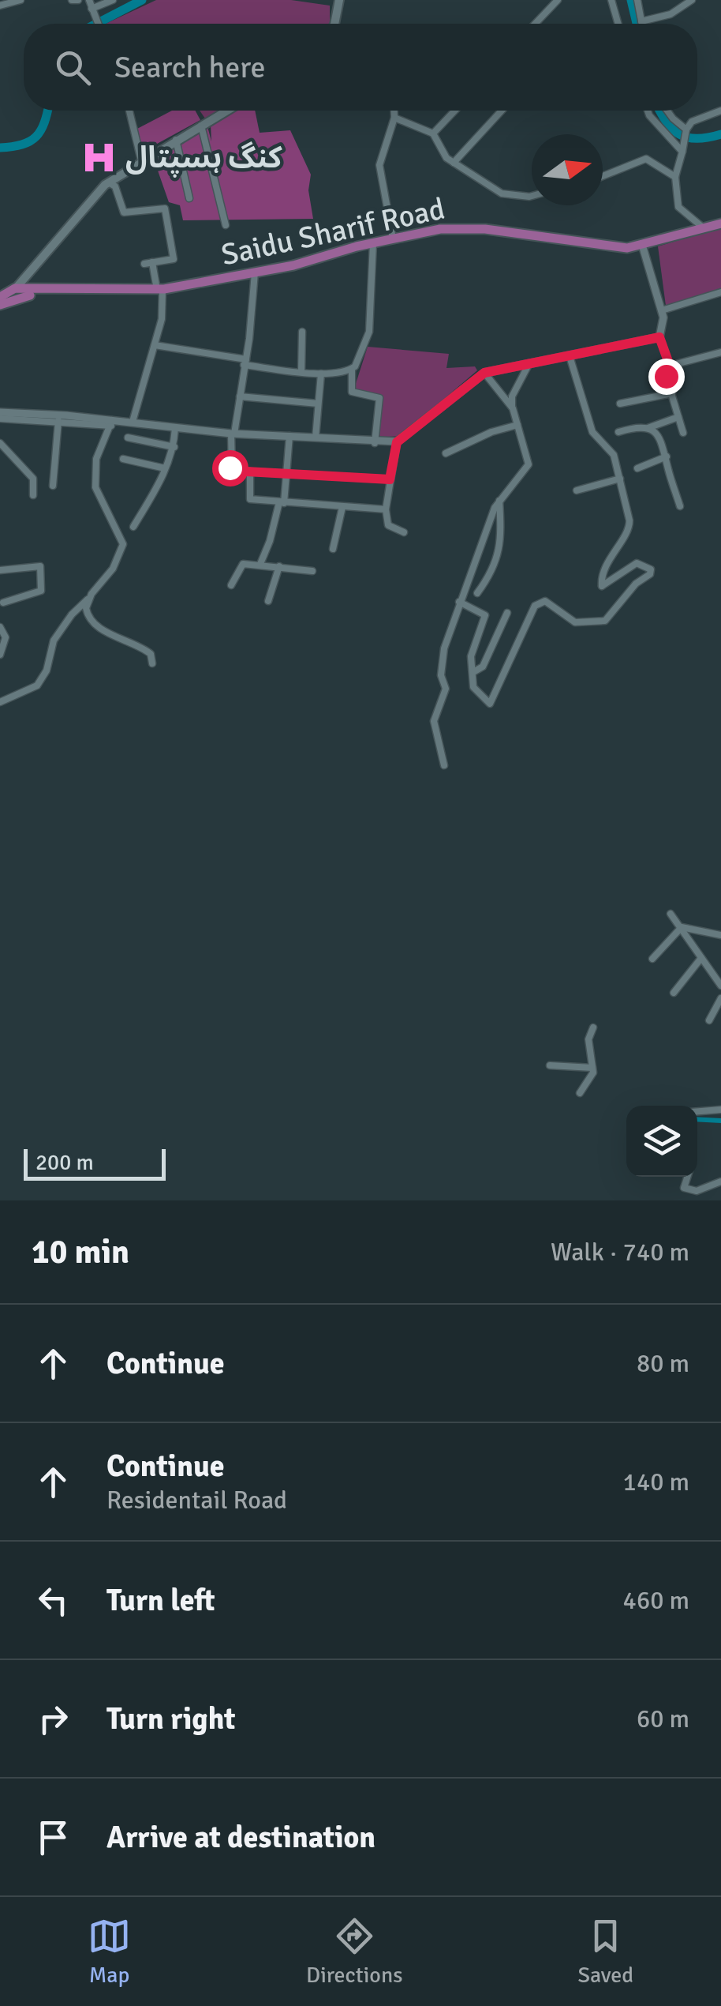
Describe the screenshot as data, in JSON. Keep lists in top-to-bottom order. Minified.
{"streets":{"main road":["Saidu Sharif Road"]},"places":{"hospital":["کنگ ہسپتال"]},"scale_bar":"200 m","north":"right","page":{"search":"Search here","scale":"200 m","heading":["10 min","Walk · 740 m"],"list":[["Continue","80 m"],["Continue","Residentail Road","140 m"],["Turn left","460 m"],["Turn right","60 m"],"Arrive at destination"],"nav":["Map","Directions","Saved"]}}
